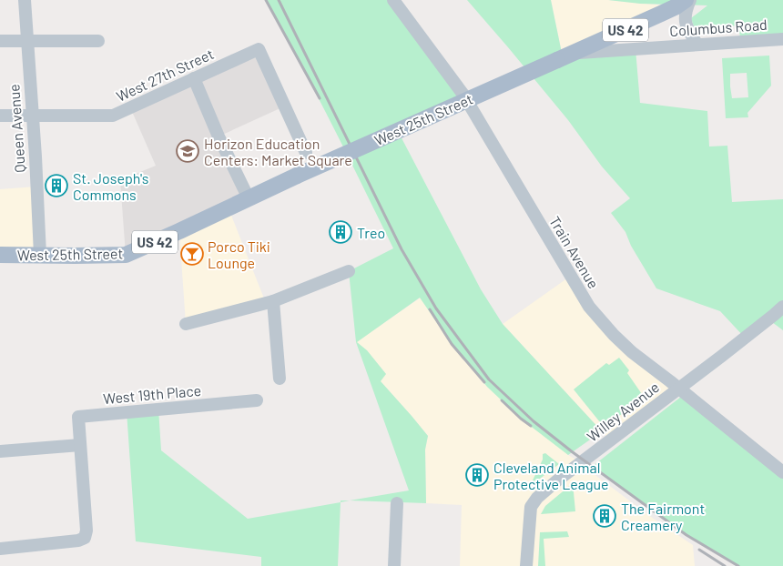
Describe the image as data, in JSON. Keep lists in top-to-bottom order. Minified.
{"streets":{"main road":["US 42","West 25th Street"],"street":["Columbus Road","West 27th Street","Queen Avenue","Train Avenue","West 19th Place","Willey Avenue"]},"crossings":[["Columbus Road","West 25th Street"],["West 27th Street","Queen Avenue"],["West 25th Street","Queen Avenue"],["Train Avenue","Willey Avenue"]],"places":{"school or university":["Horizon Education Centers: Market Square"],"building":["St. Joseph's Commons","Treo","Cleveland Animal Protective League","The Fairmont Creamery"],"bar":["Porco Tiki Lounge"]}}
